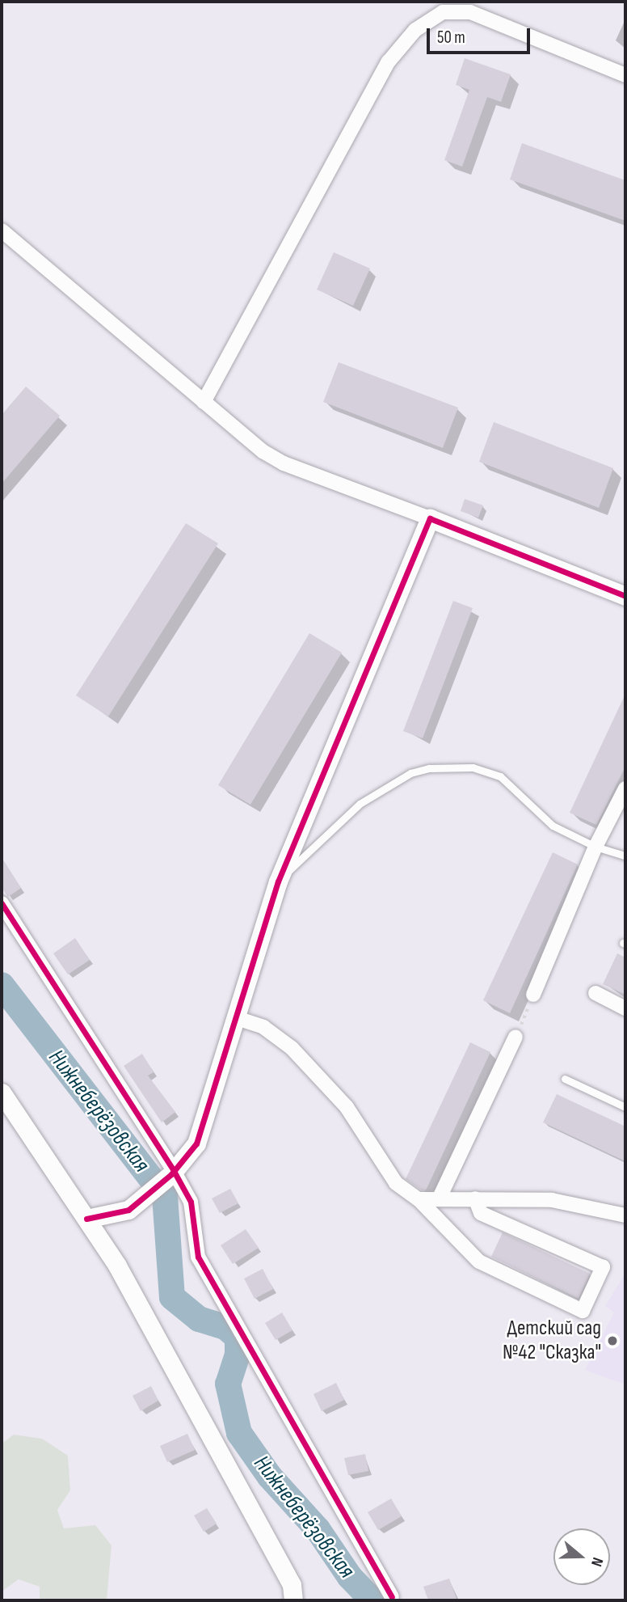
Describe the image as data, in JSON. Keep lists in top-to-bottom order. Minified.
{"water":["Нижнеберёзовская"],"places":["Детский сад №42 \"Сказка\""],"scale_bar":"50 m","north":"right"}
